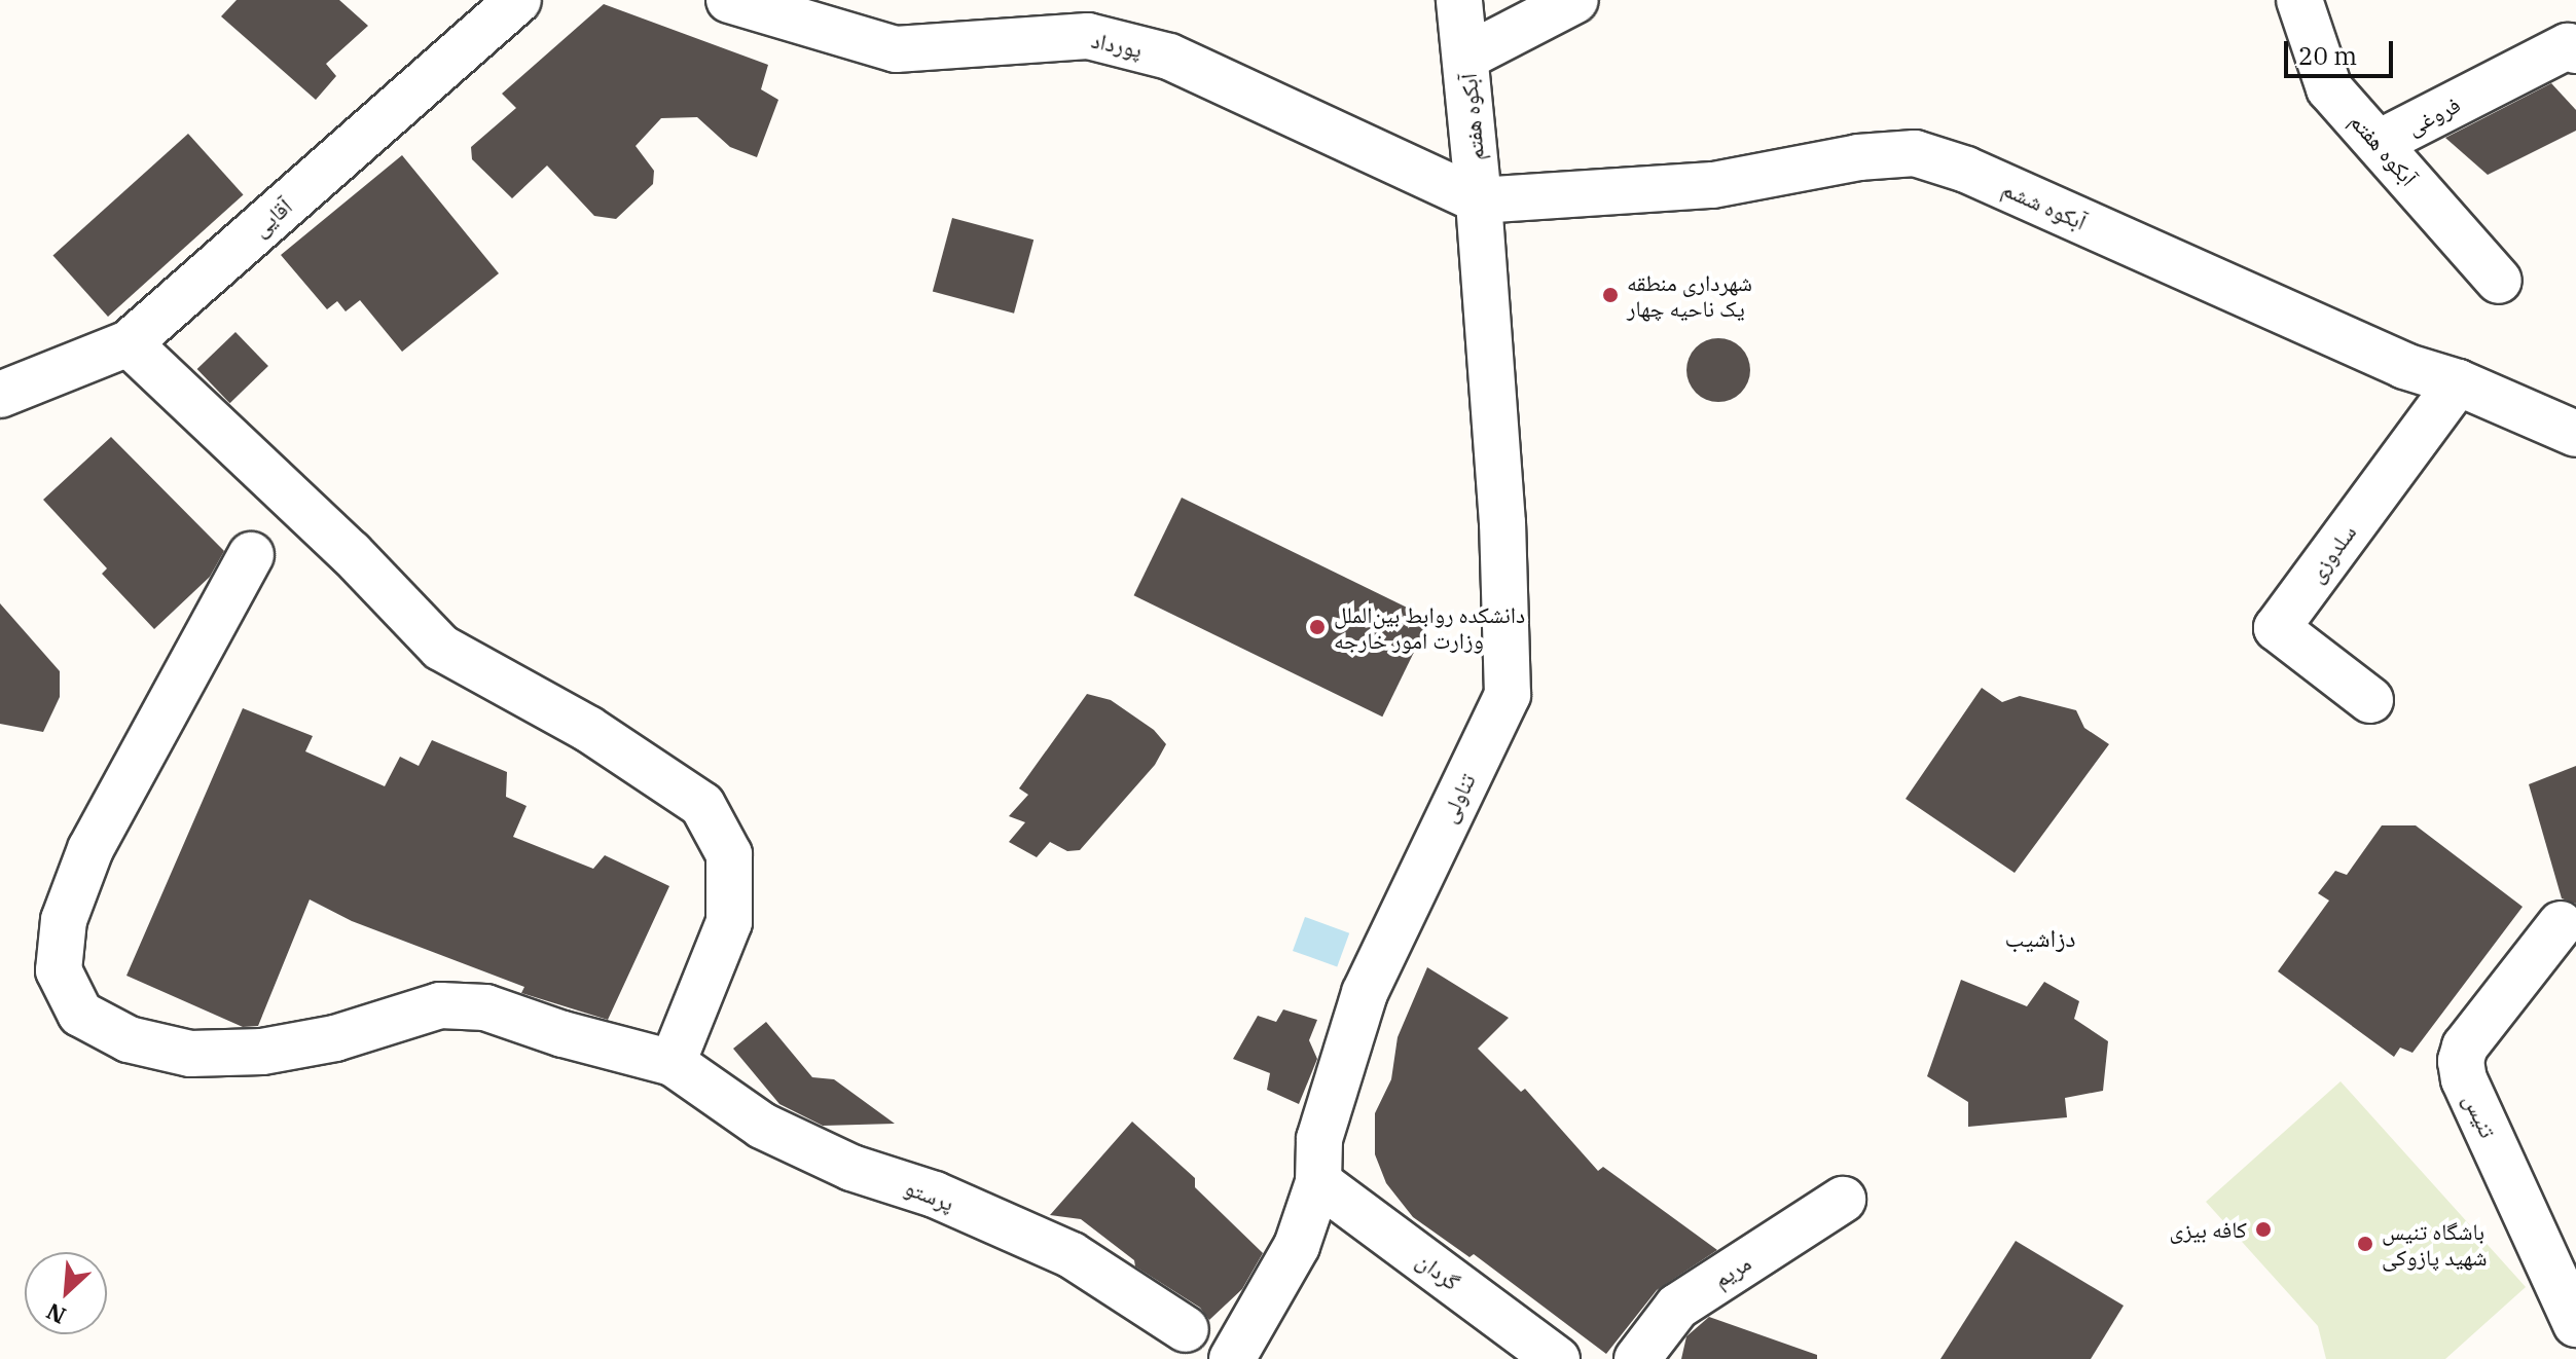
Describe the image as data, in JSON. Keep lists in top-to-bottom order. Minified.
{"streets":{"street":["پورداد","فروغی","آبکوه هفتم","آبکوه ششم","آقایی","سلدوزی","تناولی","تنیس","پرستو","گردان","مریم"]},"crossings":[["پورداد","آبکوه هفتم"],["پورداد","آبکوه ششم"],["پورداد","تناولی"],["فروغی","آبکوه هفتم"],["آبکوه هفتم","آبکوه ششم"],["آبکوه هفتم","تناولی"],["آبکوه ششم","سلدوزی"],["آبکوه ششم","تناولی"],["تناولی","گردان"]],"districts":["دزاشیب"],"places":["شهرداری منطقه یک ناحیه چهار","دانشکده روابط بین‌الملل وزارت امور خارجه","کافه بیزی","باشگاه تنیس شهید پازوکی"],"scale_bar":"20 m","north":"bottom left"}
